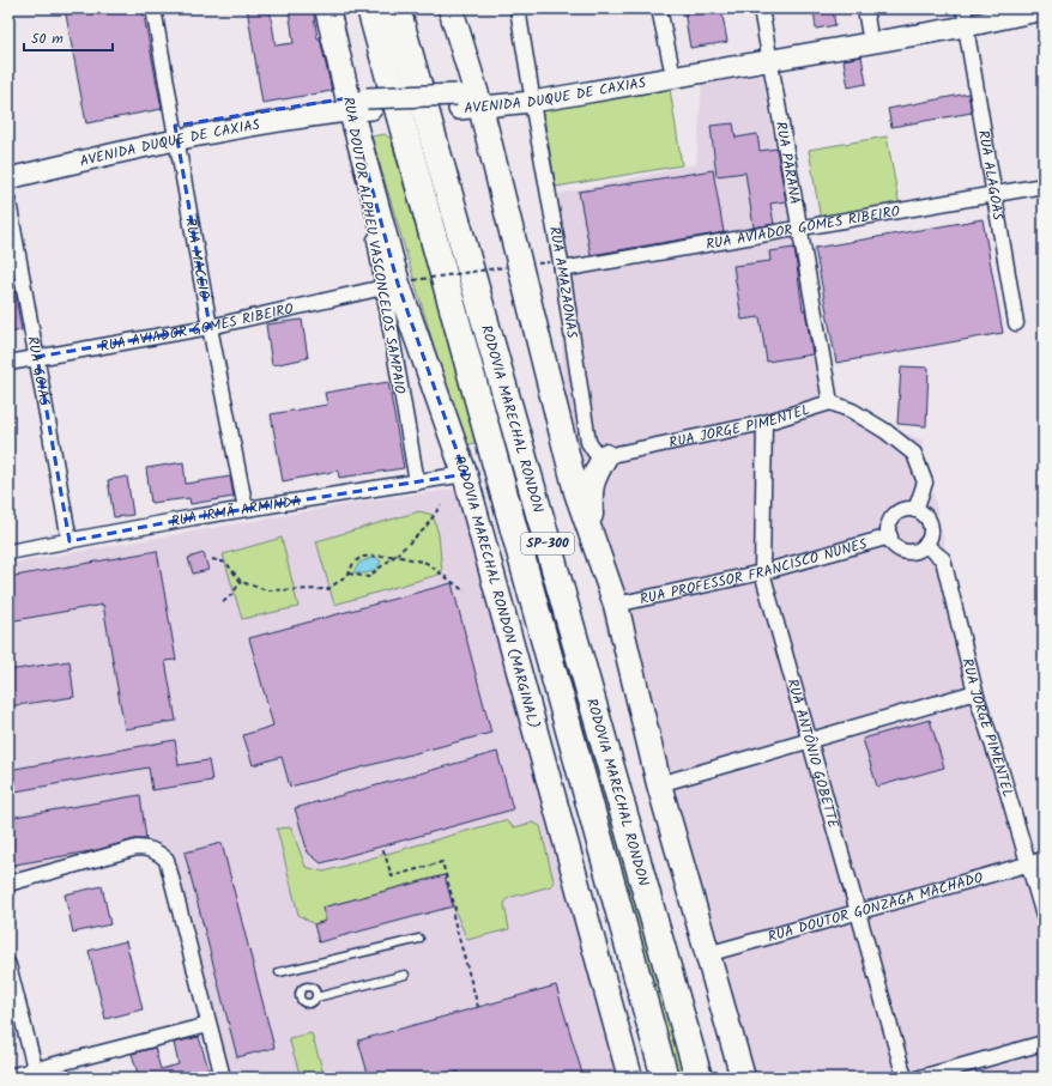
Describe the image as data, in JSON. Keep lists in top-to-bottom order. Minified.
{"streets":{"highway":["RUA DOUTOR ALPHEU VASCONCELOS SAMPAIO","RODOVIA MARECHAL RONDON","SP-300","RODOVIA MARECHAL RONDON (MARGINAL)"],"main road":["AVENIDA DUQUE DE CAXIAS"],"street":["RUA PARANÁ","RUA ALAGOAS","RUA AVIADOR GOMES RIBEIRO","RUA MACEIÓ","RUA AMAZAONAS","RUA GOIÁS","RUA JORGE PIMENTEL","RUA IRMÃ ARMINDA","RUA PROFESSOR FRANCISCO NUNES","RUA ANTÔNIO GOBETTE","RUA DOUTOR GONZAGA MACHADO"]},"crossings":[["AVENIDA DUQUE DE CAXIAS","RUA PARANÁ"],["AVENIDA DUQUE DE CAXIAS","RUA ALAGOAS"],["AVENIDA DUQUE DE CAXIAS","RUA DOUTOR ALPHEU VASCONCELOS SAMPAIO"],["AVENIDA DUQUE DE CAXIAS","RUA MACEIÓ"],["AVENIDA DUQUE DE CAXIAS","RUA AMAZAONAS"],["AVENIDA DUQUE DE CAXIAS","RODOVIA MARECHAL RONDON (MARGINAL)"],["RUA PARANÁ","RUA AVIADOR GOMES RIBEIRO"],["RUA PARANÁ","RUA JORGE PIMENTEL"],["RUA ALAGOAS","RUA AVIADOR GOMES RIBEIRO"],["RUA AVIADOR GOMES RIBEIRO","RUA DOUTOR ALPHEU VASCONCELOS SAMPAIO"],["RUA AVIADOR GOMES RIBEIRO","RUA MACEIÓ"],["RUA AVIADOR GOMES RIBEIRO","RUA AMAZAONAS"],["RUA AVIADOR GOMES RIBEIRO","RUA GOIÁS"],["RUA DOUTOR ALPHEU VASCONCELOS SAMPAIO","RUA IRMÃ ARMINDA"],["RUA DOUTOR ALPHEU VASCONCELOS SAMPAIO","RODOVIA MARECHAL RONDON (MARGINAL)"],["RUA MACEIÓ","RUA IRMÃ ARMINDA"],["RUA AMAZAONAS","RUA JORGE PIMENTEL"],["RUA GOIÁS","RUA IRMÃ ARMINDA"],["RUA JORGE PIMENTEL","RUA PROFESSOR FRANCISCO NUNES"],["RUA JORGE PIMENTEL","RUA ANTÔNIO GOBETTE"],["RUA JORGE PIMENTEL","RUA DOUTOR GONZAGA MACHADO"],["RUA IRMÃ ARMINDA","RODOVIA MARECHAL RONDON (MARGINAL)"],["RUA PROFESSOR FRANCISCO NUNES","RUA ANTÔNIO GOBETTE"],["RUA ANTÔNIO GOBETTE","RUA DOUTOR GONZAGA MACHADO"]],"scale_bar":"50 m"}
